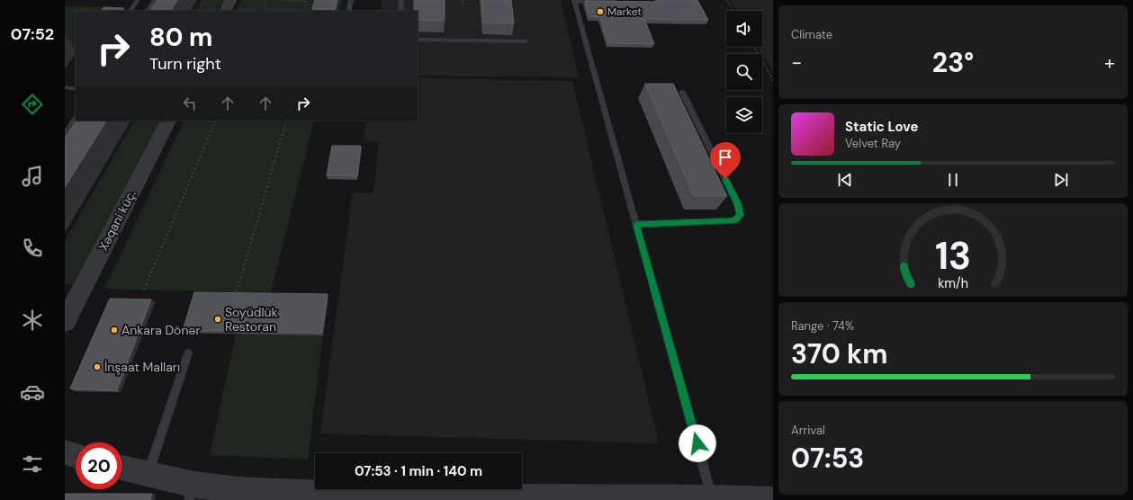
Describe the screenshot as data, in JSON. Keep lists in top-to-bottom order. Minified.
{"streets":{"street":["Xəqani küç."]},"places":["Market","Soyüdlük Restoran","Ankara Dönər","İnşaat Malları"],"page":{"tabs":"07:52","tile":["Climate",["Range · 74%","370 km"],["Arrival","07:53"]],"turn":["80 m","Turn right"],"heat":["−","23°","+"],"song":["Static Love","Velvet Ray"],"limit":"20","trip":"07:53 · 1 min · 140 m","gauge":["13","km/h"]}}
